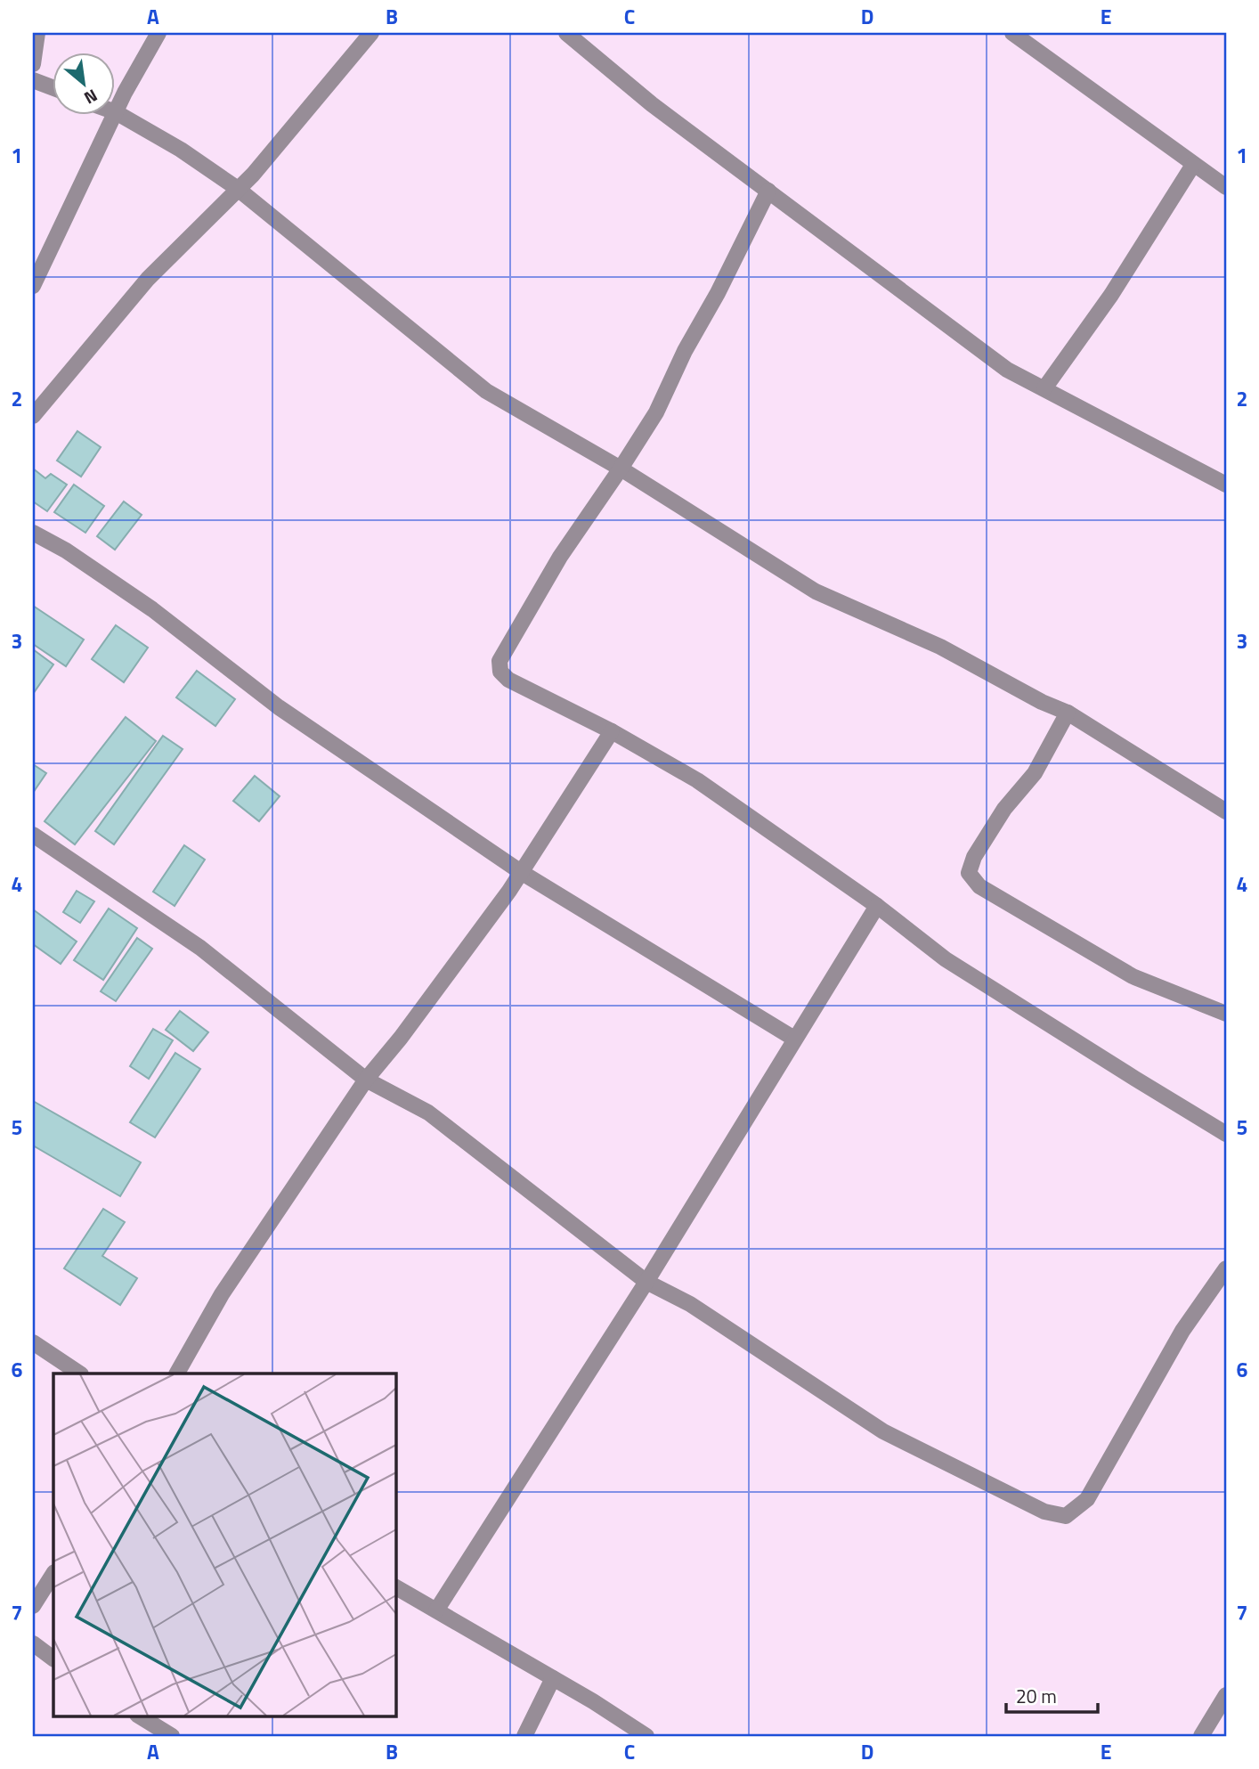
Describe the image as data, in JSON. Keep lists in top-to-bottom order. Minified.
{"scale_bar":"20 m","north":"bottom right","grid":{"columns":["A","B","C","D","E"],"rows":["1","2","3","4","5","6","7"]}}
